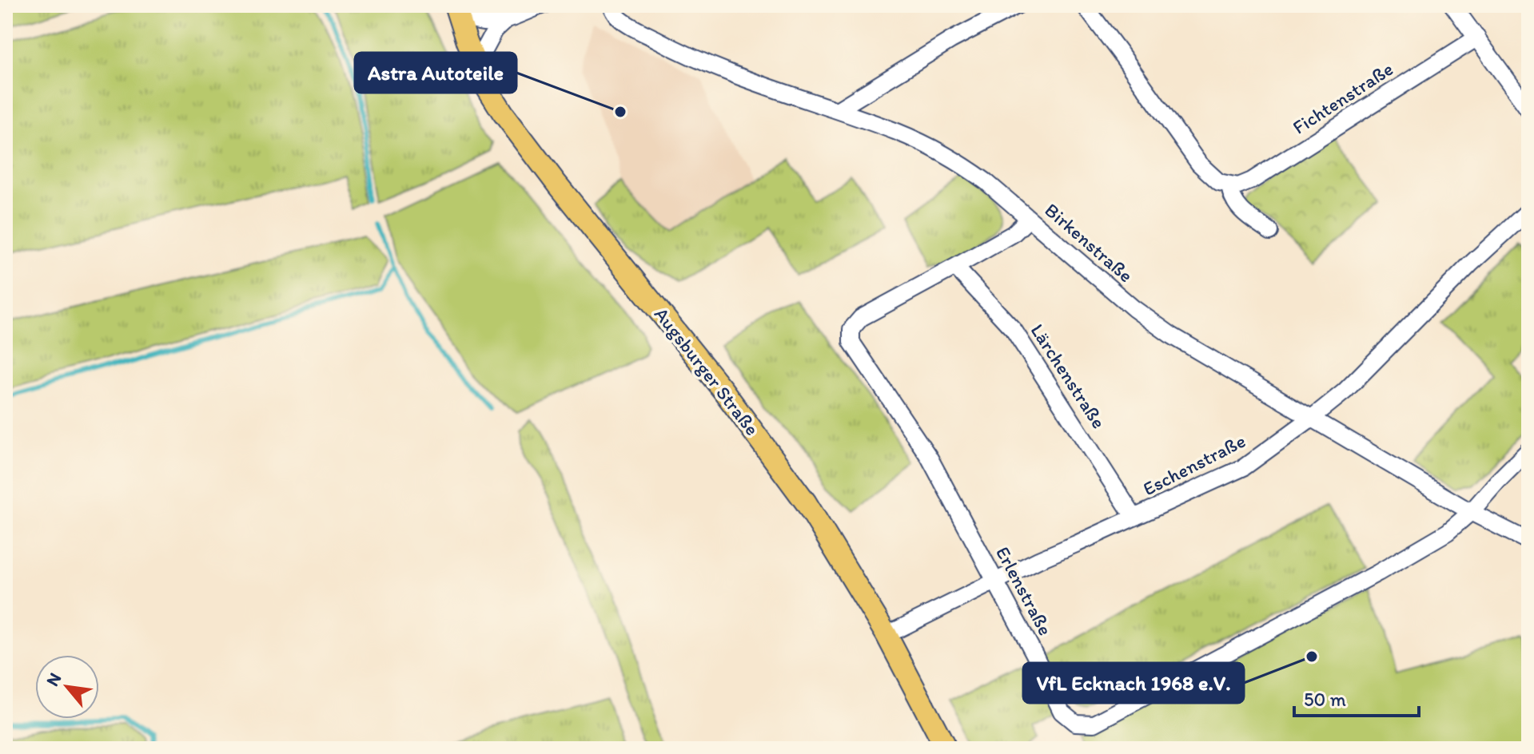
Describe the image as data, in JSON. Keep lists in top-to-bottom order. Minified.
{"streets":{"main road":["Augsburger Straße"],"street":["Fichtenstraße","Birkenstraße","Lärchenstraße","Eschenstraße","Erlenstraße"]},"crossings":[["Birkenstraße","Eschenstraße"],["Birkenstraße","Erlenstraße"],["Augsburger Straße","Eschenstraße"],["Lärchenstraße","Eschenstraße"],["Lärchenstraße","Erlenstraße"],["Eschenstraße","Erlenstraße"]],"places":["Astra Autoteile","VfL Ecknach 1968 e.V."],"scale_bar":"50 m","north":"top left"}
